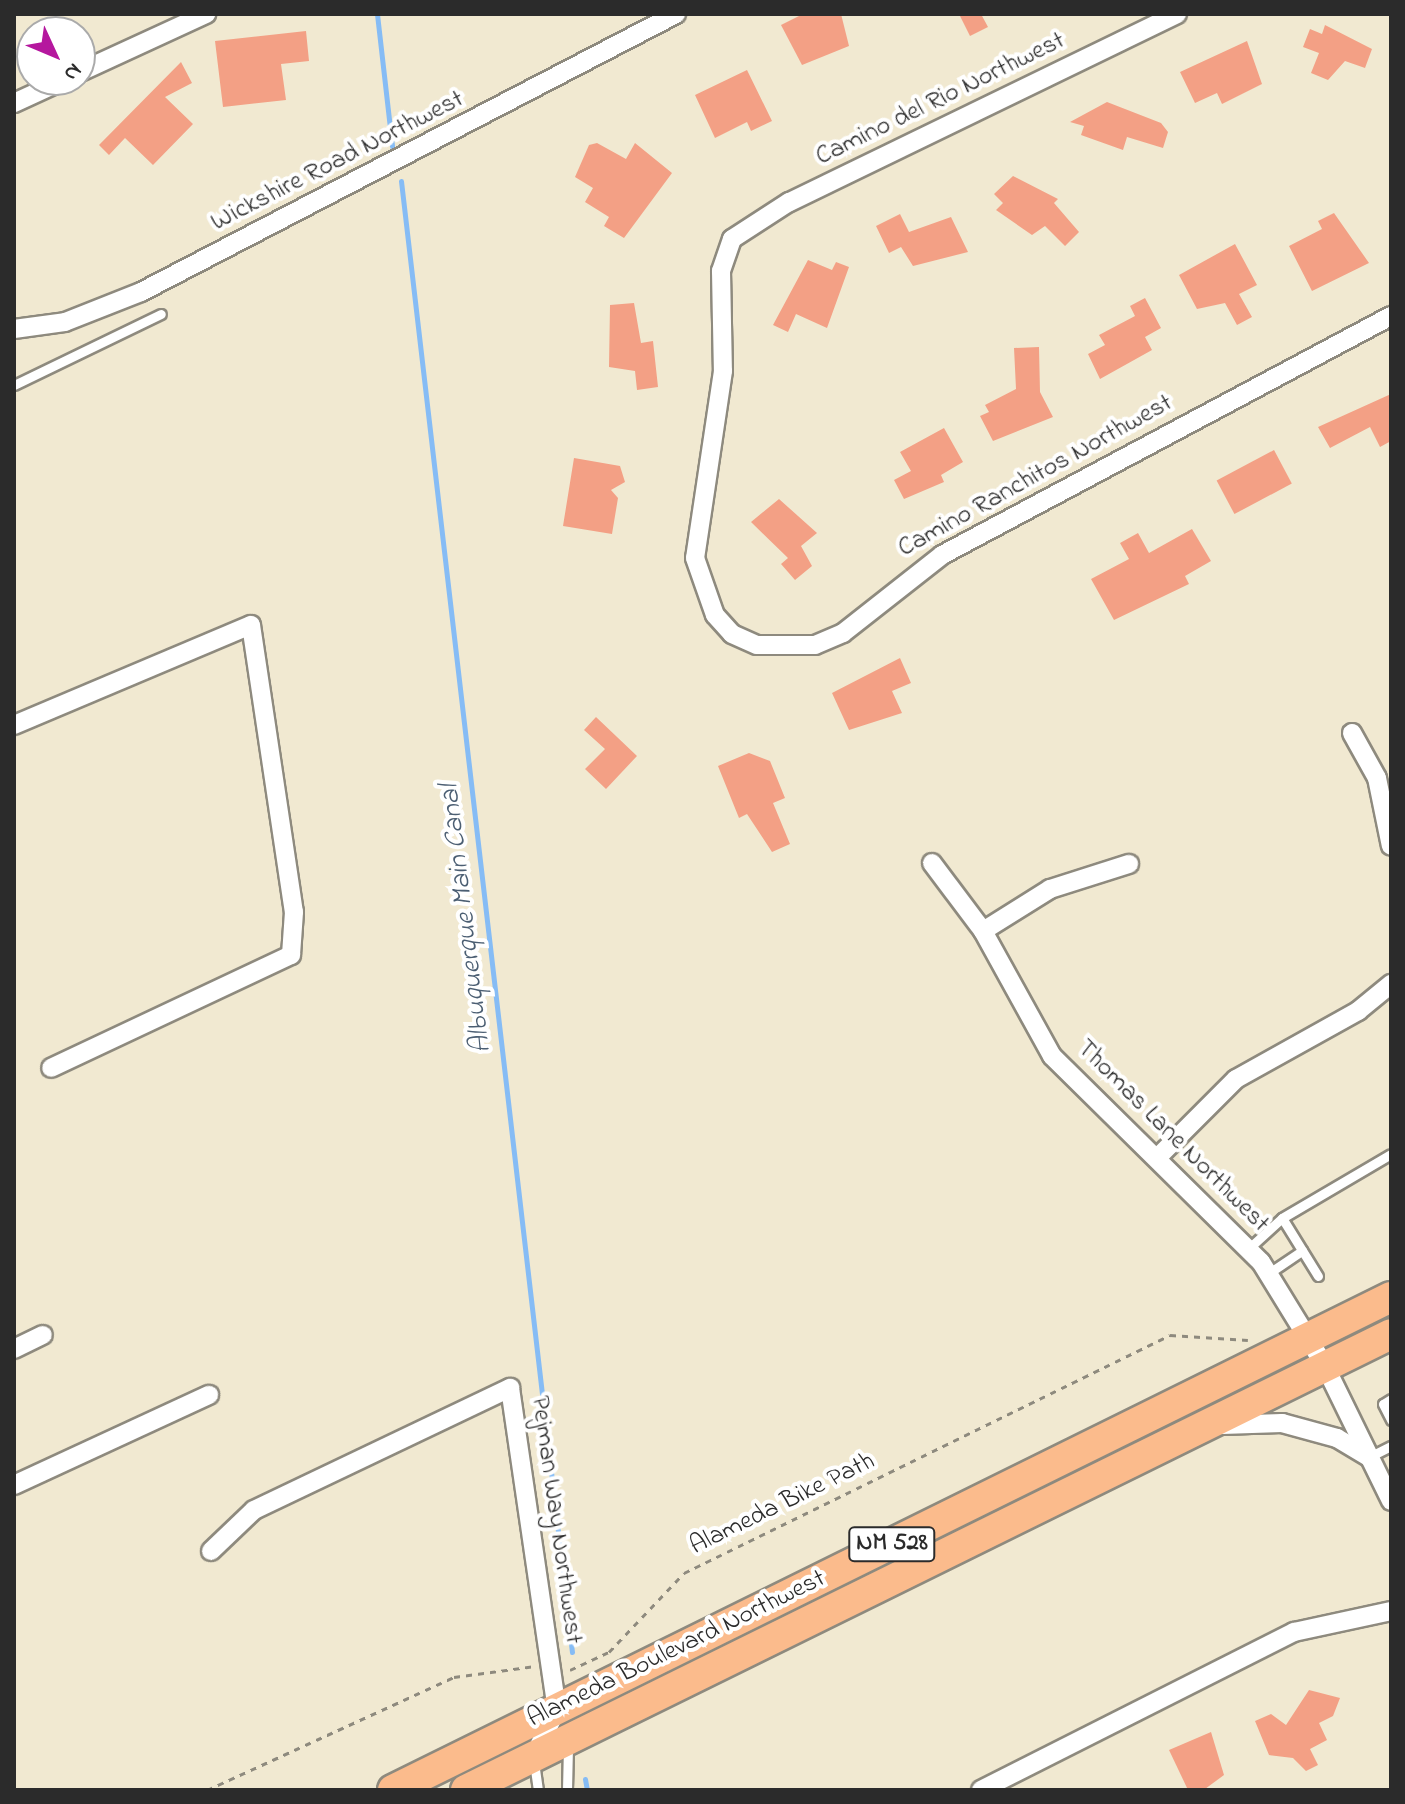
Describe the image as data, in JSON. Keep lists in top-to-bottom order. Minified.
{"streets":{"main road":["NM 528","Alameda Boulevard Northwest"],"street":["Camino del Rio Northwest","Wickshire Road Northwest","Camino Ranchitos Northwest","Thomas Lane Northwest","Pejman Way Northwest"],"path":["Alameda Bike Path"]},"crossings":[["Camino del Rio Northwest","Camino Ranchitos Northwest"],["Thomas Lane Northwest","Alameda Boulevard Northwest"],["Alameda Bike Path","Pejman Way Northwest"],["Pejman Way Northwest","Alameda Boulevard Northwest"]],"water":["Albuquerque Main Canal"],"north":"bottom right"}
